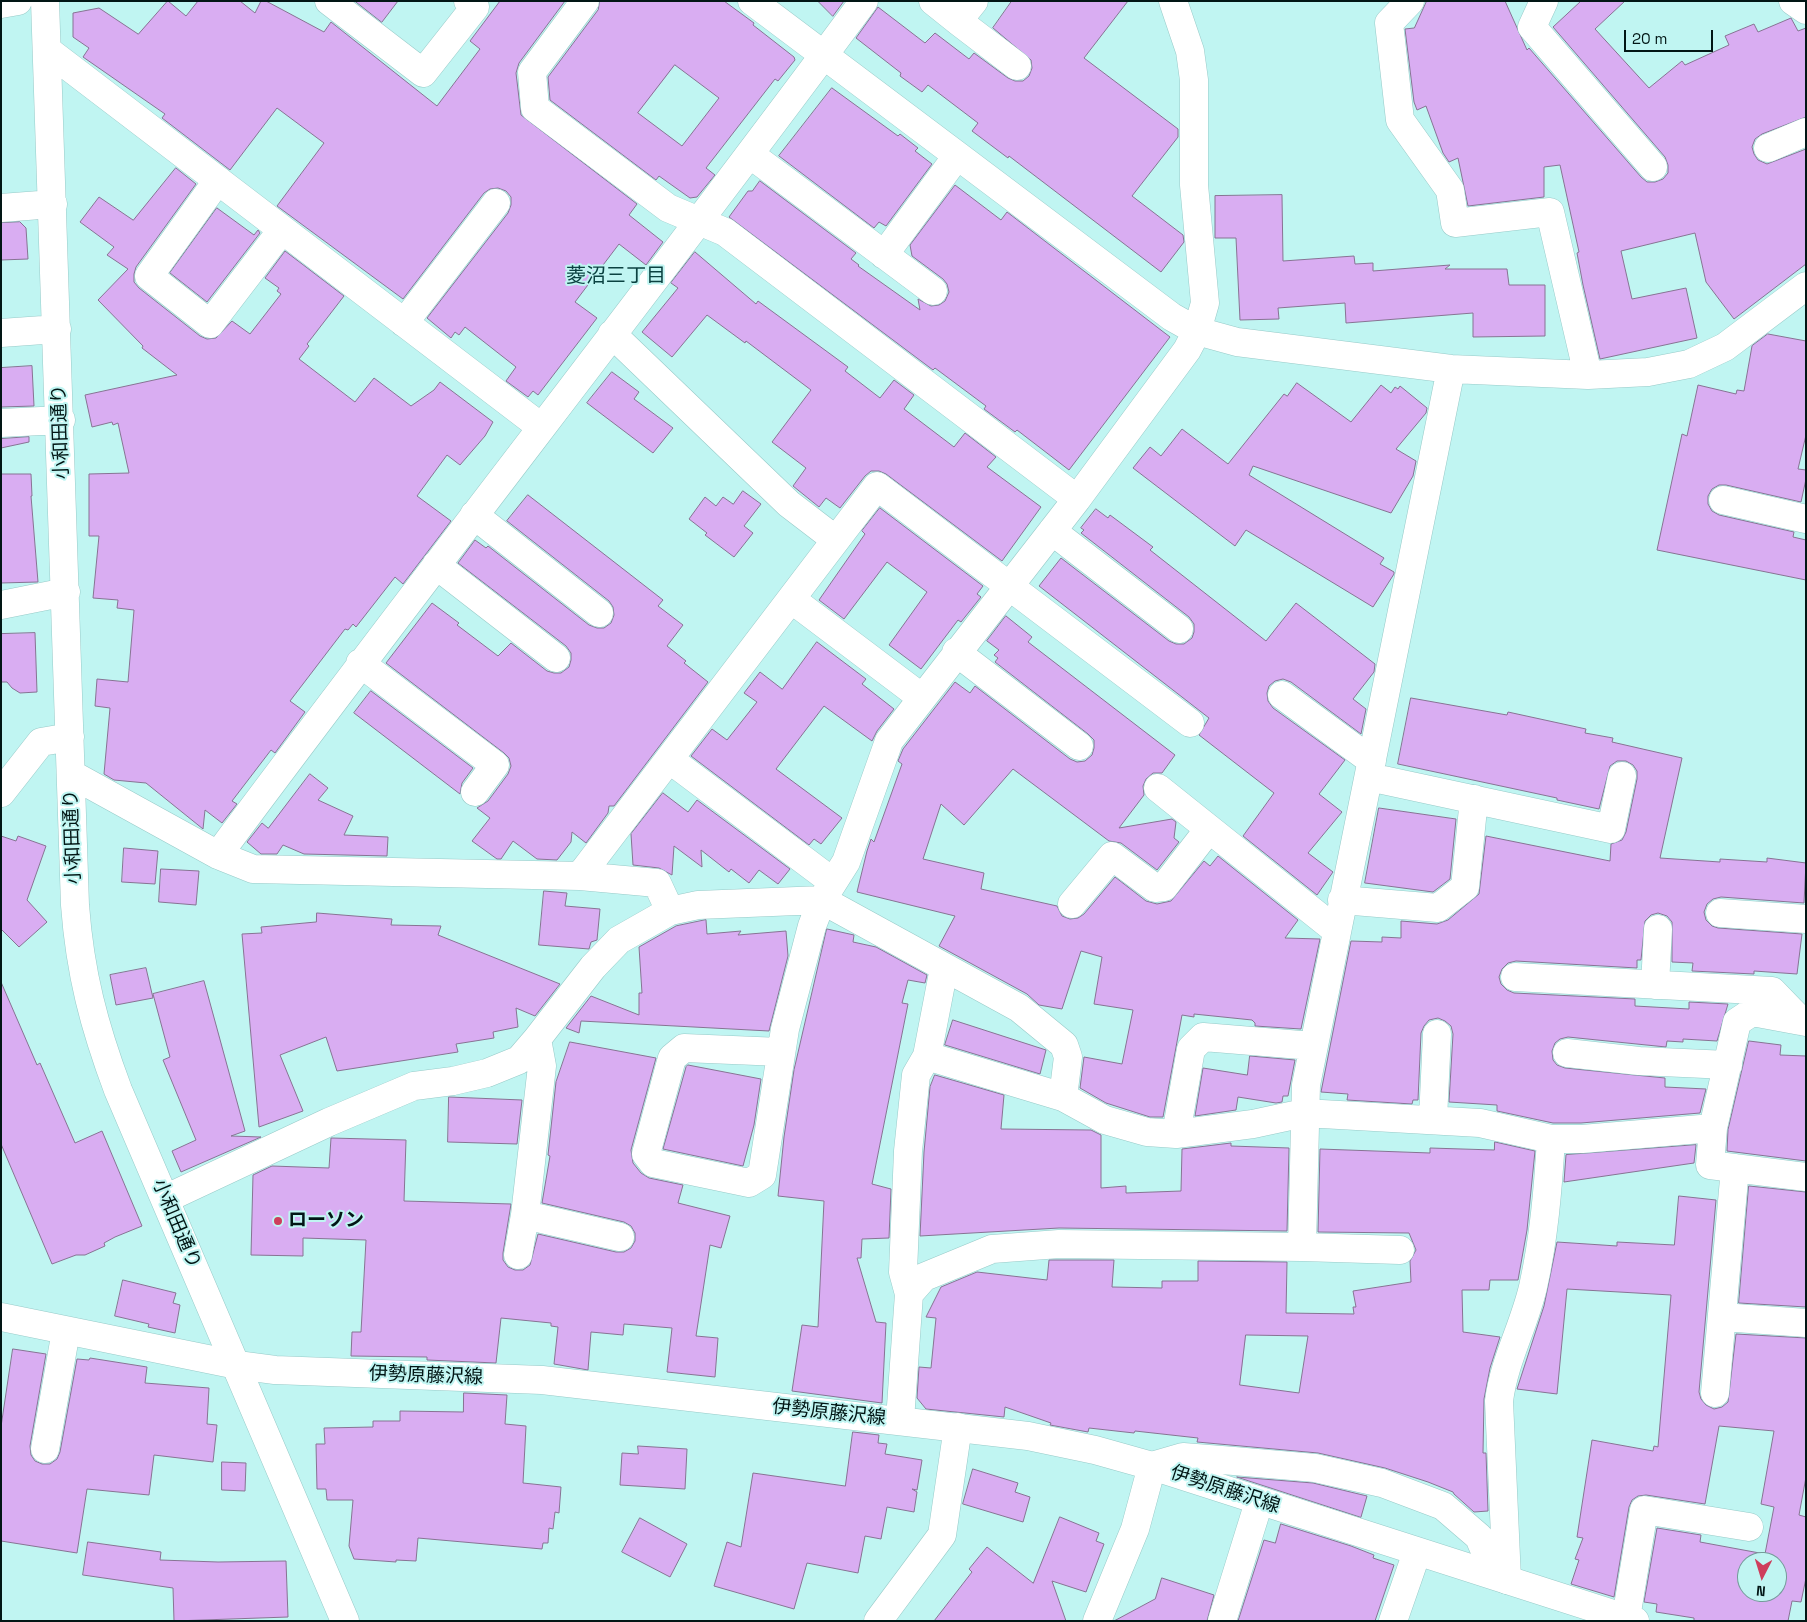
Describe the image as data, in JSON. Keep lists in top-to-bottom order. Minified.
{"streets":{"street":["小和田通り","伊勢原藤沢線"]},"crossings":[["小和田通り","伊勢原藤沢線"]],"districts":["菱沼三丁目"],"places":["ローソン"],"scale_bar":"20 m","north":"bottom"}
